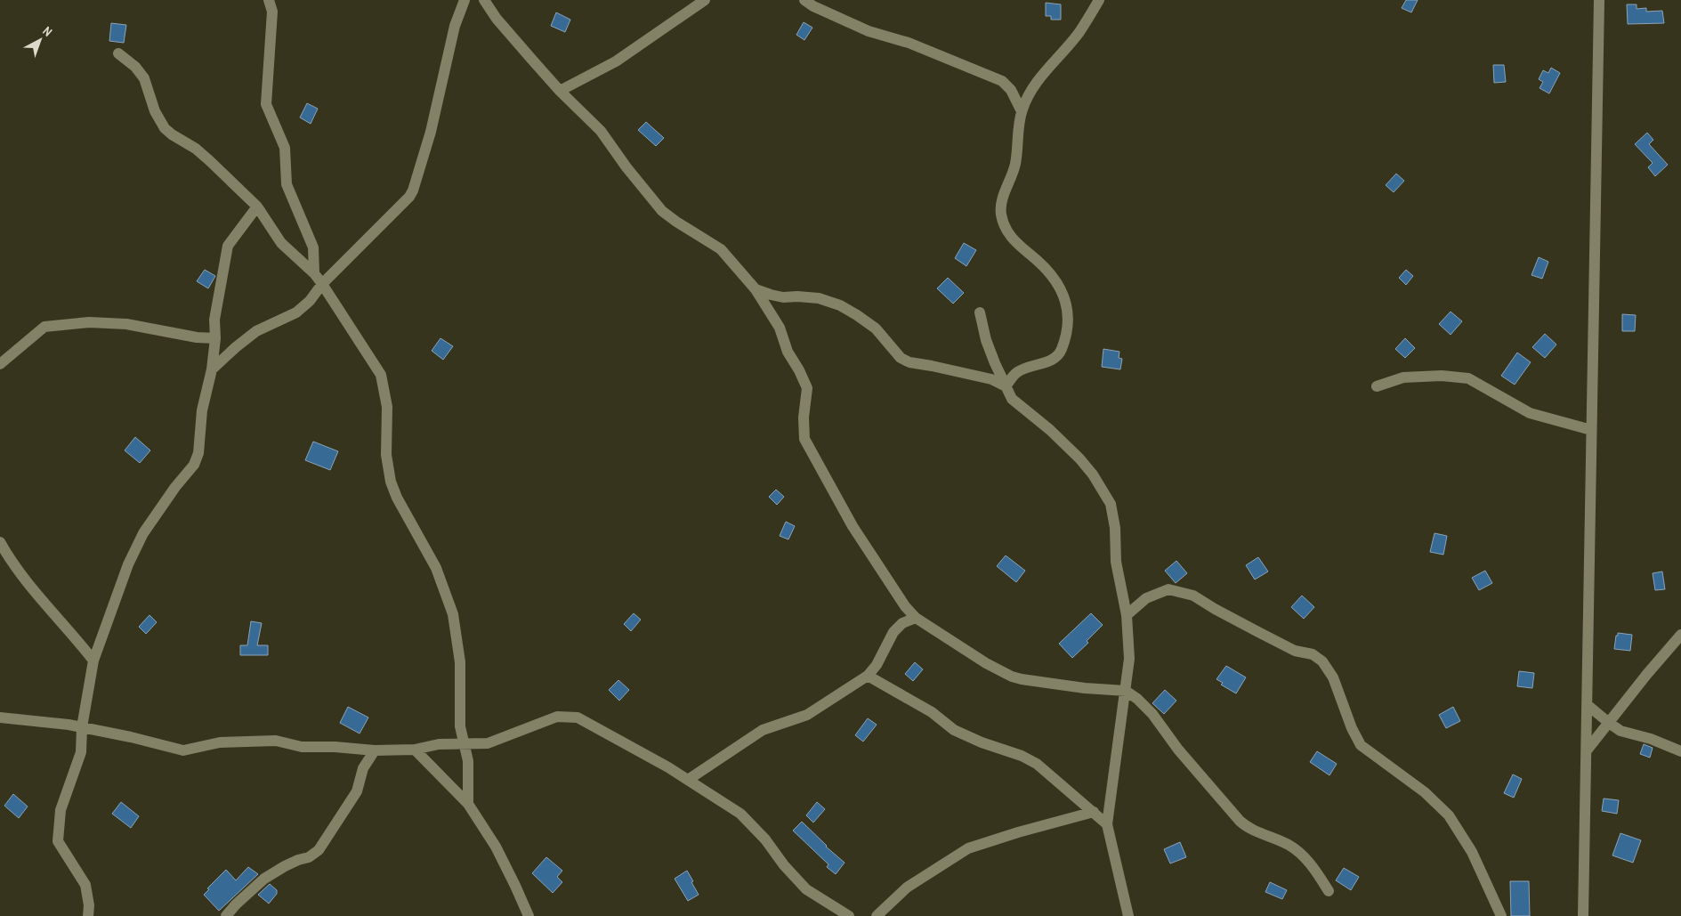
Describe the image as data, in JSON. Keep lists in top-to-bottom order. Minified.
{"north":"top right"}
